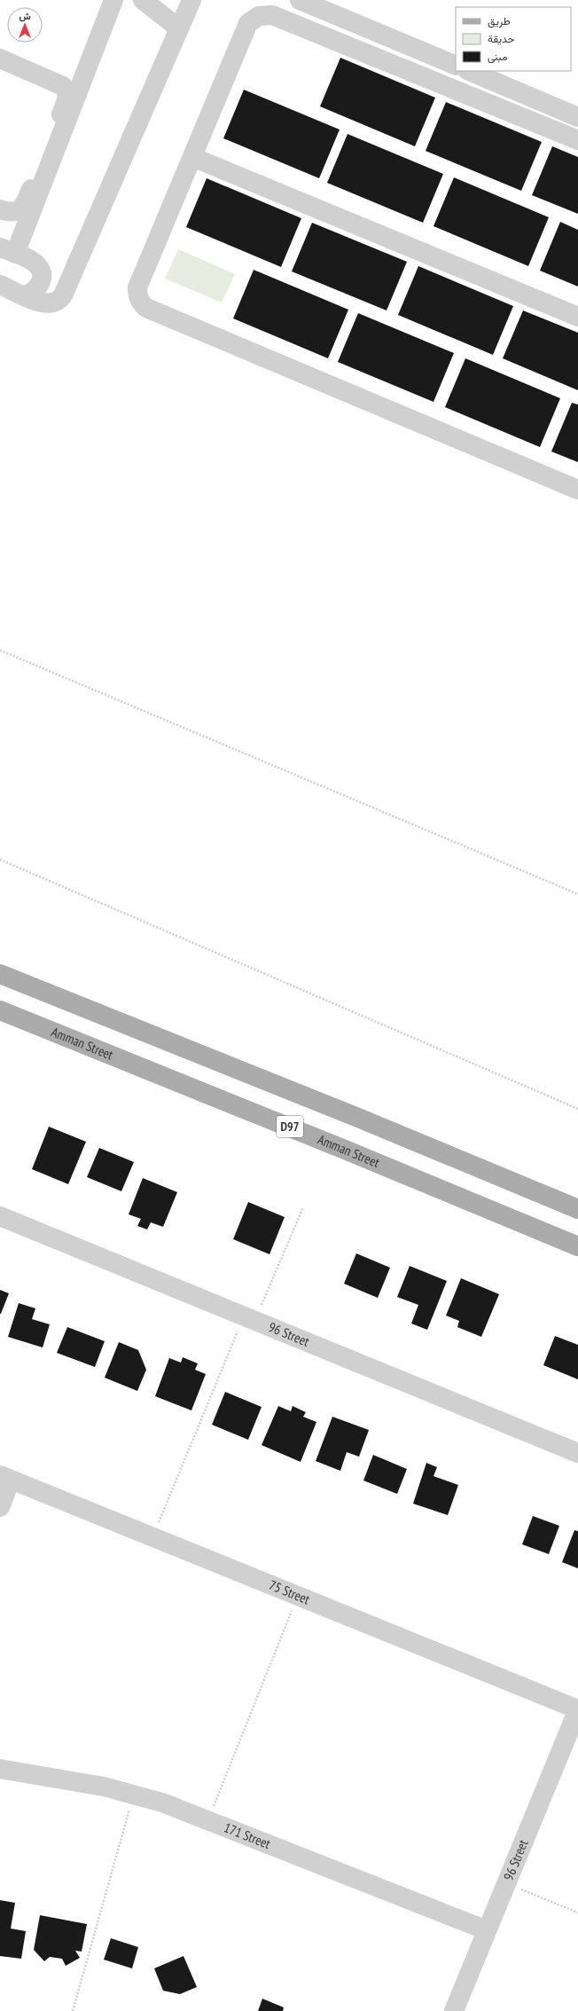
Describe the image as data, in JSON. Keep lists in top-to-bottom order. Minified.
{"streets":{"main road":["Amman Street","D97"],"street":["96 Street","75 Street","171 Street"]},"crossings":[["96 Street","75 Street"],["96 Street","171 Street"]],"legend":["طريق","حديقة","مبنى"],"north":"top"}
